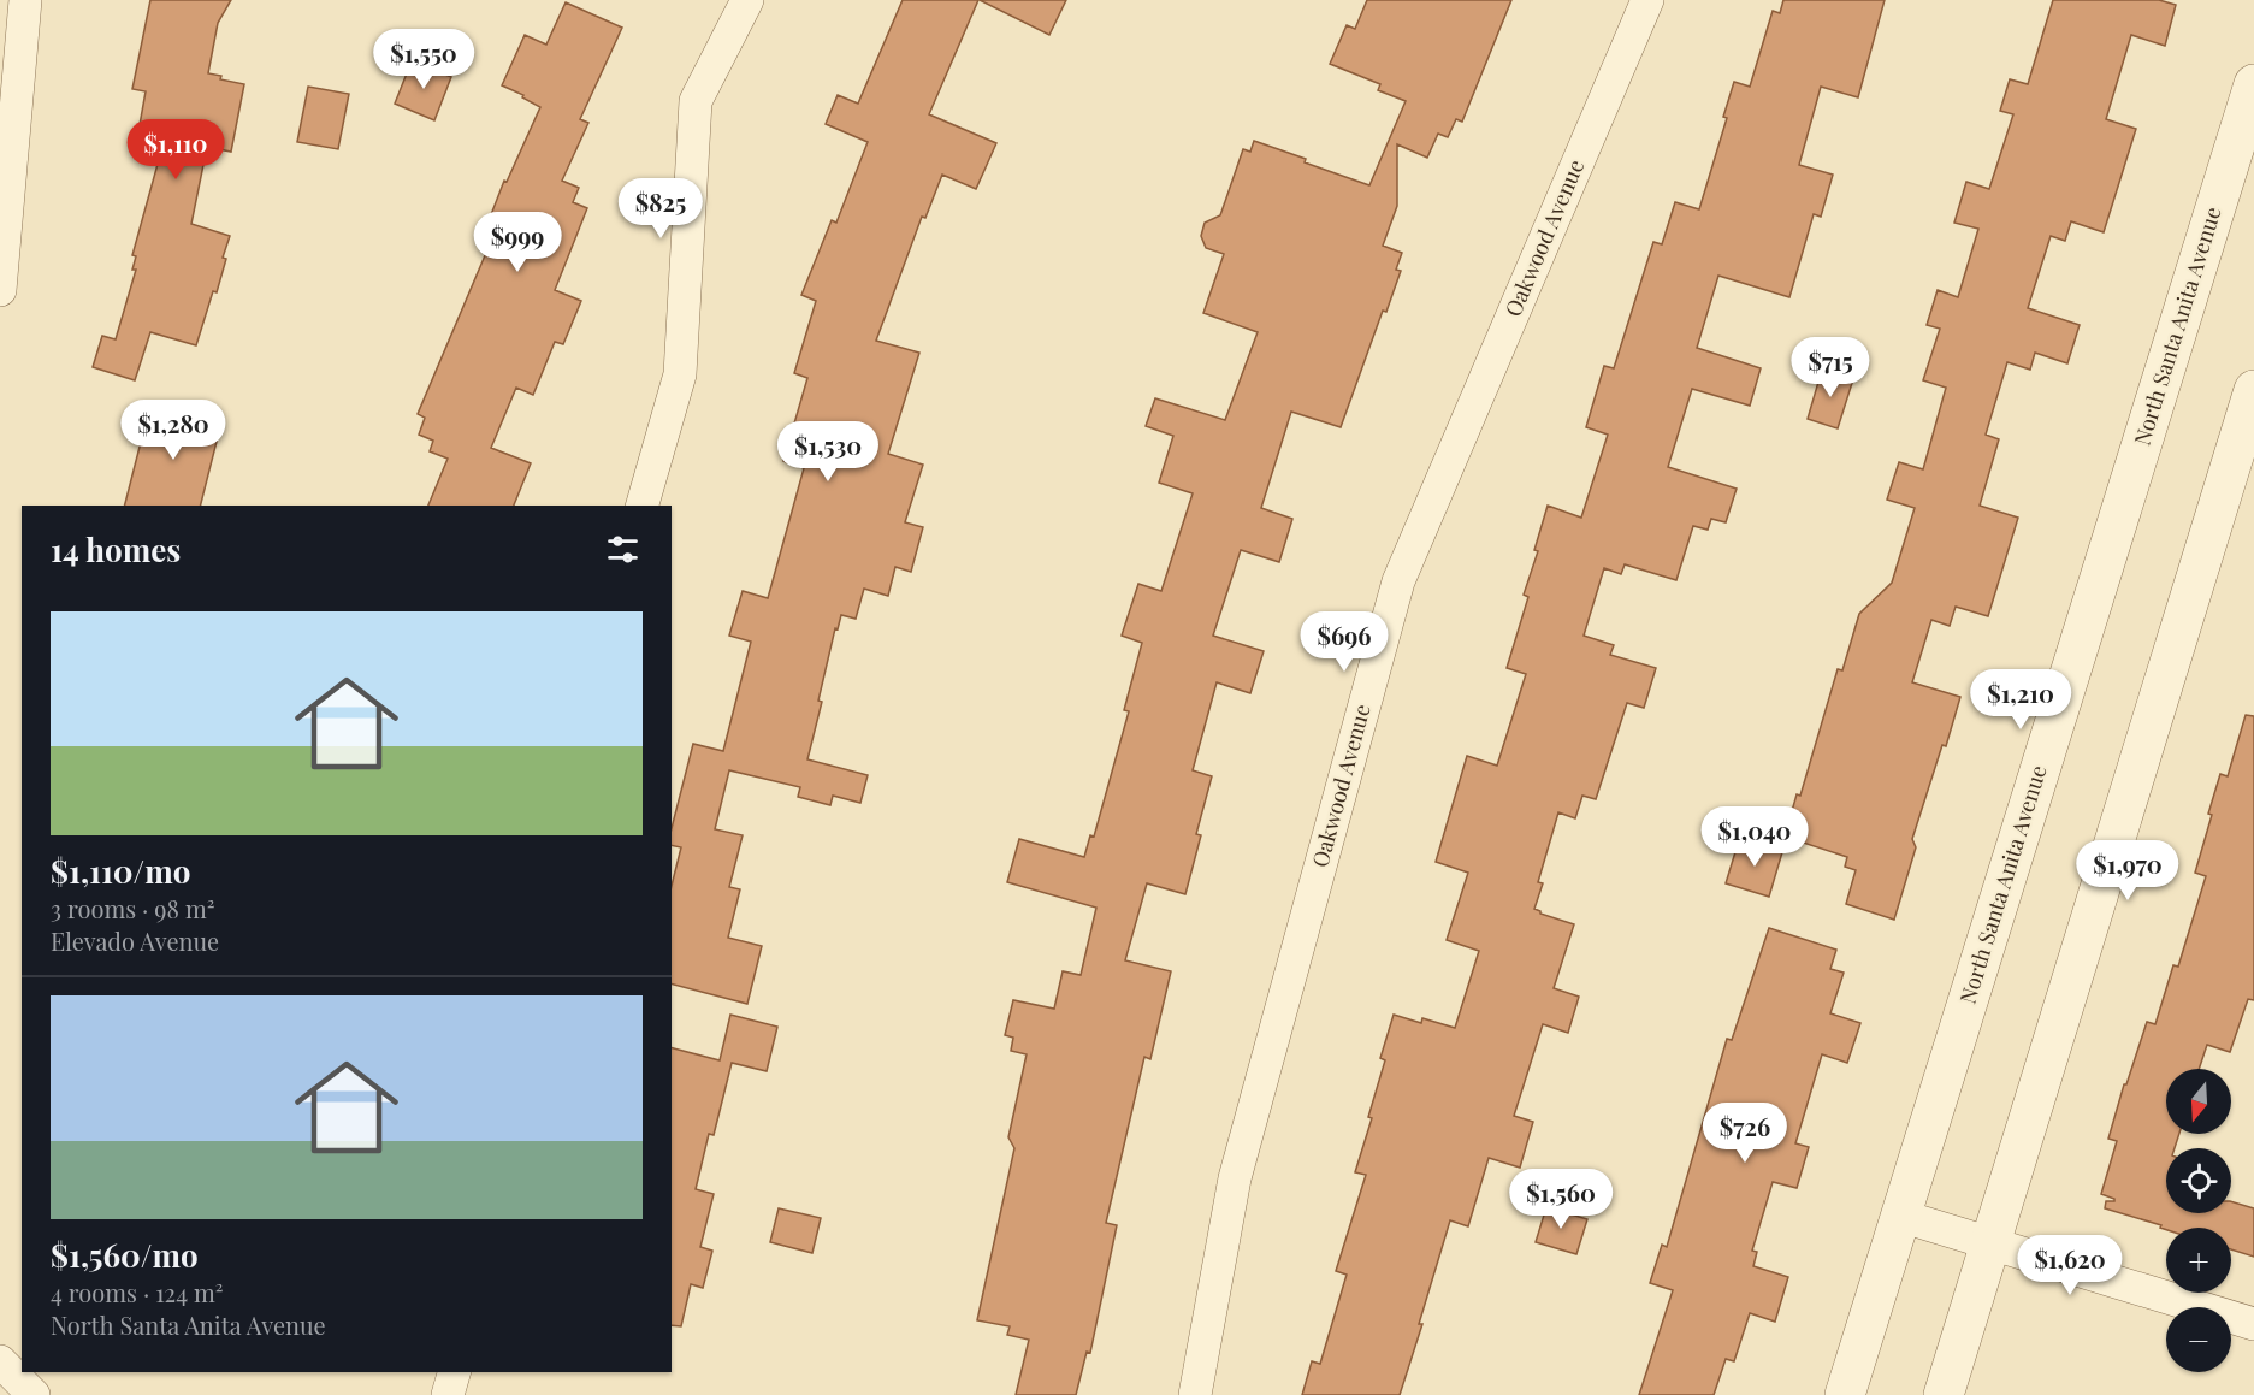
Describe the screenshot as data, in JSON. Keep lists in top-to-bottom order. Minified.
{"streets":{"street":["Oakwood Avenue","North Santa Anita Avenue"]},"north":"bottom","page":{"price":["$1,550","$1,110","$825","$999","$715","$1,280","$1,530","$696","$1,210","$1,040","$1,970","$726","$1,560","$1,620"],"heading":"14 homes","list":[{"name":"$1,110/mo","note":"3 rooms · 98 m² · Elevado Avenue"},{"name":"$1,560/mo","note":"4 rooms · 124 m² · North Santa Anita Avenue"}],"map_buttons":["+","−"]}}
